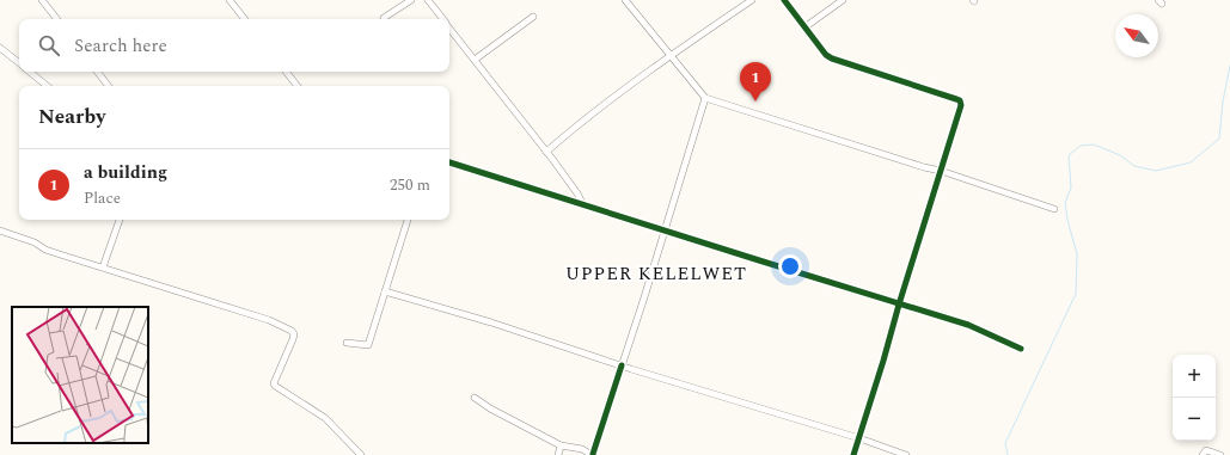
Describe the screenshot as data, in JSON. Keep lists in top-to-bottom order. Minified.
{"districts":["UPPER KELELWET"],"north":"top left","page":{"search":"Search here","pins":"1","heading":"Nearby","list":[{"mark":"1","name":"a building","note":"Place","value":"250 m"}],"map_buttons":["+","−"]}}
